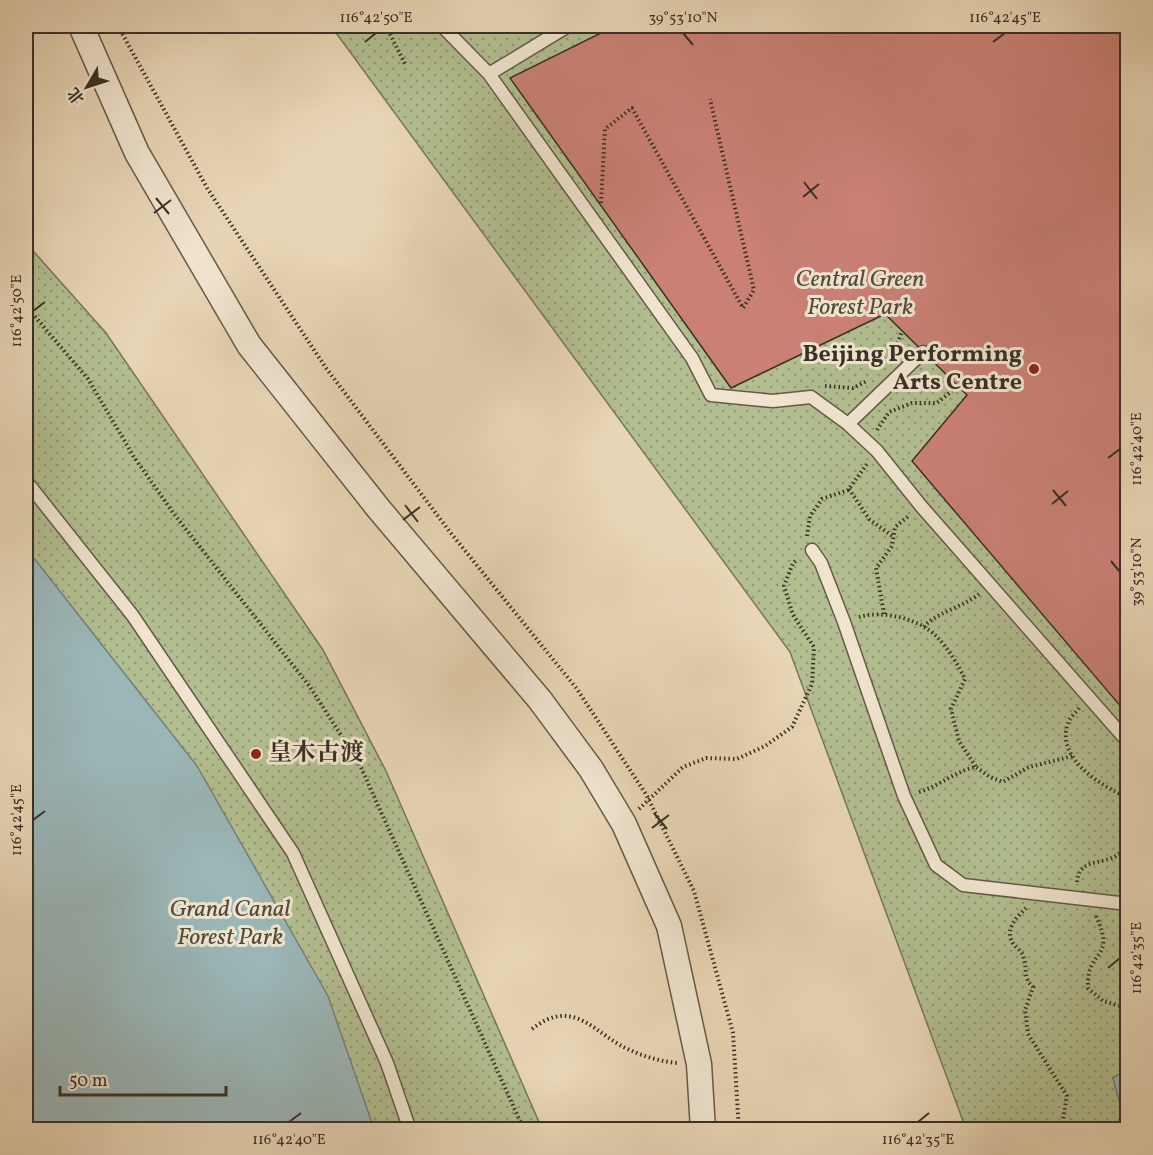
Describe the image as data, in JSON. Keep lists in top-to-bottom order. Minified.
{"parks":["Central Green Forest Park","Grand Canal Forest Park"],"places":["Beijing Performing Arts Centre","皇木古渡"],"scale_bar":"50 m","north":"bottom left","coordinates":["116°42'50\"E","39°53'10\"N","116°42'45\"E","116°42'40\"E","116°42'35\"E"]}
